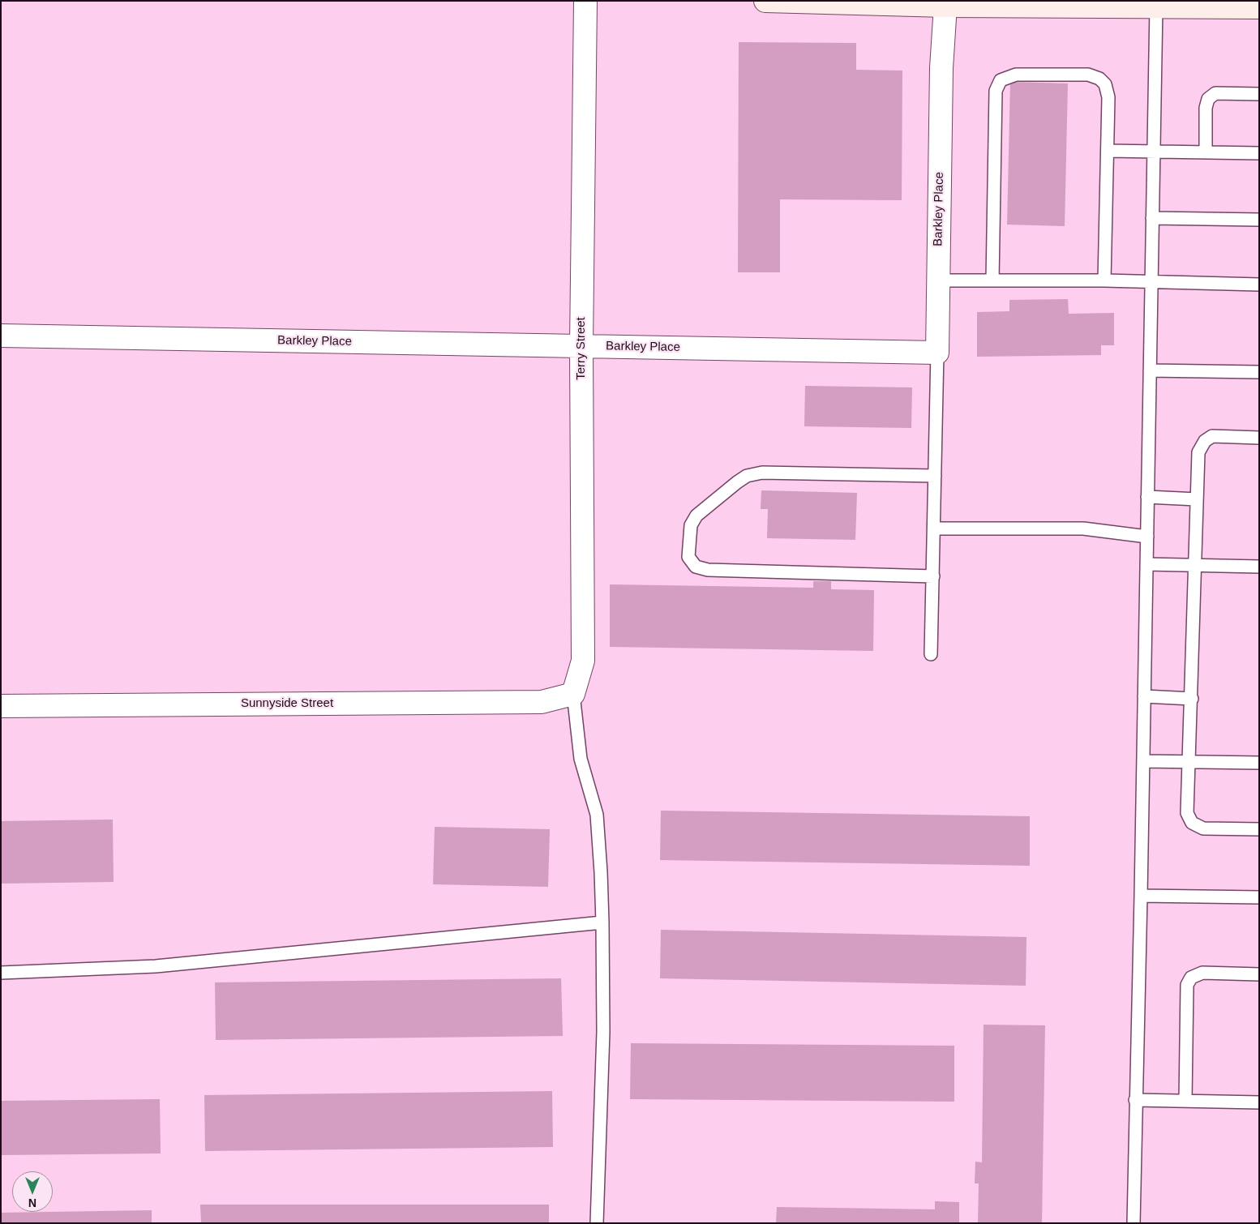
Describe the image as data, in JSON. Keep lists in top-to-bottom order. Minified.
{"streets":{"street":["Barkley Place","Terry Street","Sunnyside Street"]},"crossings":[["Barkley Place","Terry Street"],["Terry Street","Sunnyside Street"]],"north":"bottom"}
